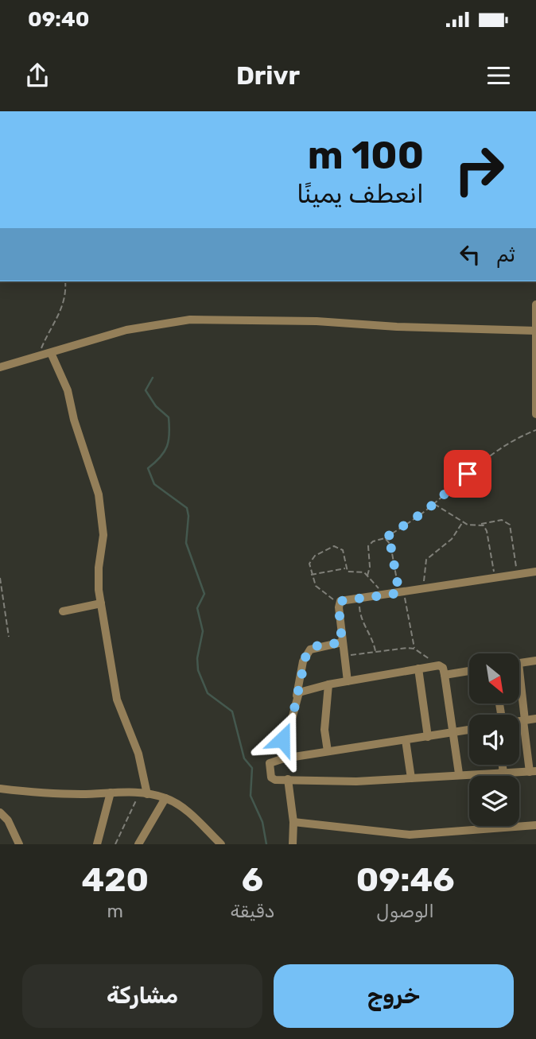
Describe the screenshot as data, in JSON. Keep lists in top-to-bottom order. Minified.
{"north":"bottom right","page":{"status":"09:40","header":"Drivr","turn":["100 m","انعطف يمينًا"],"then":"ثم","eta":["09:46","الوصول","6","دقيقة","420","m"],"buttons":["خروج","مشاركة"]}}
